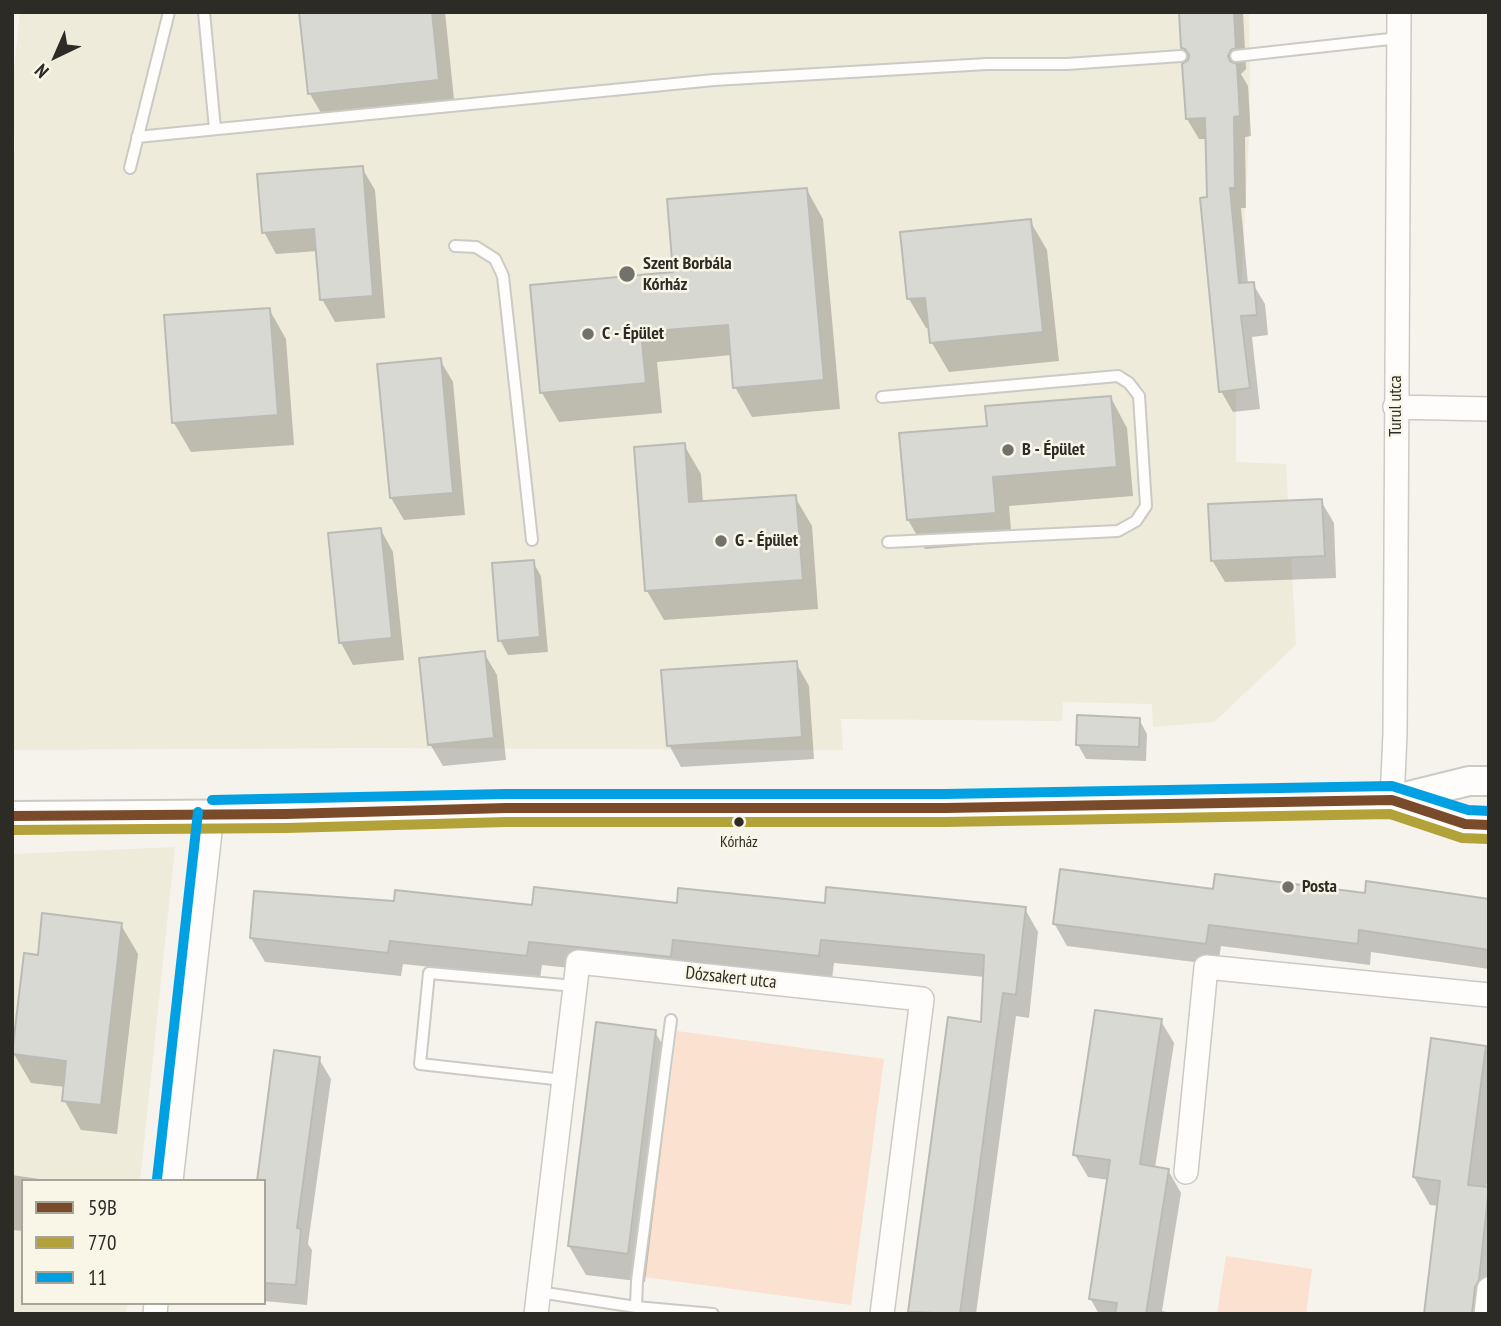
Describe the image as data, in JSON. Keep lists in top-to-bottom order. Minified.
{"streets":{"street":["Turul utca","Dózsakert utca"]},"places":["Szent Borbála Kórház","C - Épület","B - Épület","G - Épület","Kórház","Posta"],"lines":["transit line 11","transit line 59B","transit line 770"],"legend":["59B","770","11"],"north":"bottom left"}
